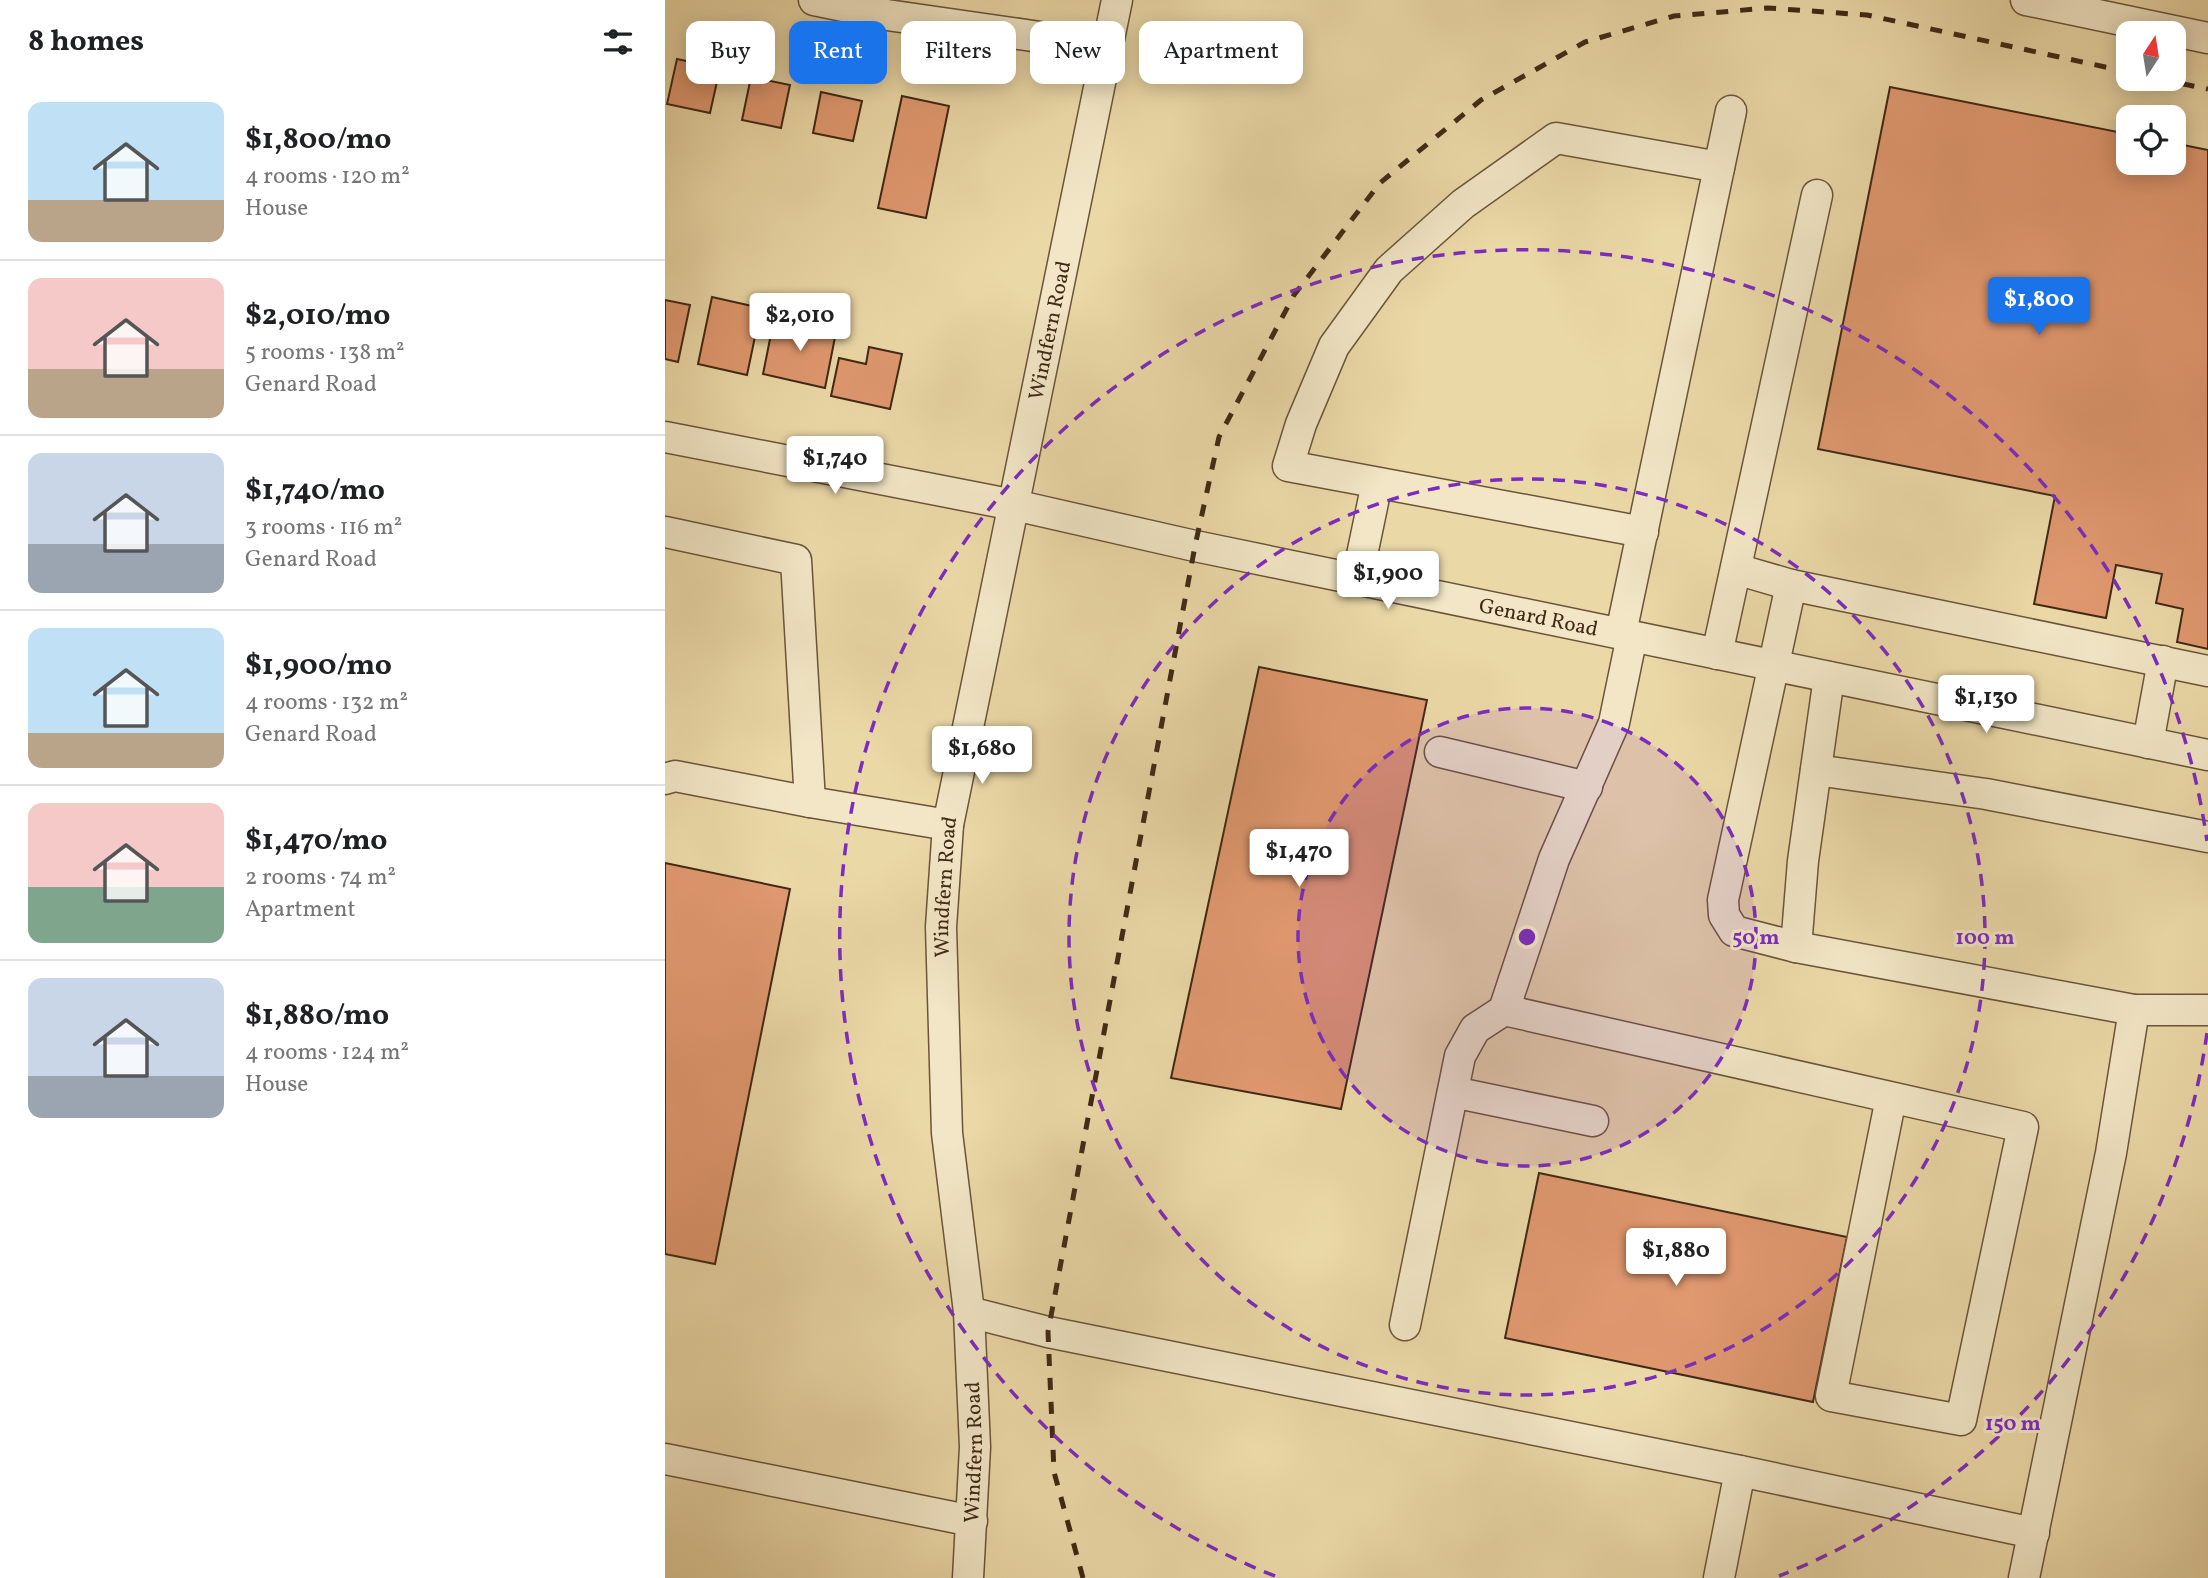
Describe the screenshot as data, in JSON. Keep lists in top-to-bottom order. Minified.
{"streets":{"street":["Windfern Road","Genard Road"]},"crossings":[["Windfern Road","Genard Road"]],"north":"top","page":{"heading":"8 homes","chip":["Buy","Rent","Filters","New","Apartment"],"list":[{"name":"$1,800/mo","note":"4 rooms · 120 m² · House"},{"name":"$2,010/mo","note":"5 rooms · 138 m² · Genard Road"},{"name":"$1,740/mo","note":"3 rooms · 116 m² · Genard Road"},{"name":"$1,900/mo","note":"4 rooms · 132 m² · Genard Road"},{"name":"$1,470/mo","note":"2 rooms · 74 m² · Apartment"},{"name":"$1,880/mo","note":"4 rooms · 124 m² · House"}],"price":["$1,800","$2,010","$1,740","$1,900","$1,130","$1,680","$1,470","$1,880"]},"rings":["50 m","100 m","150 m"]}
